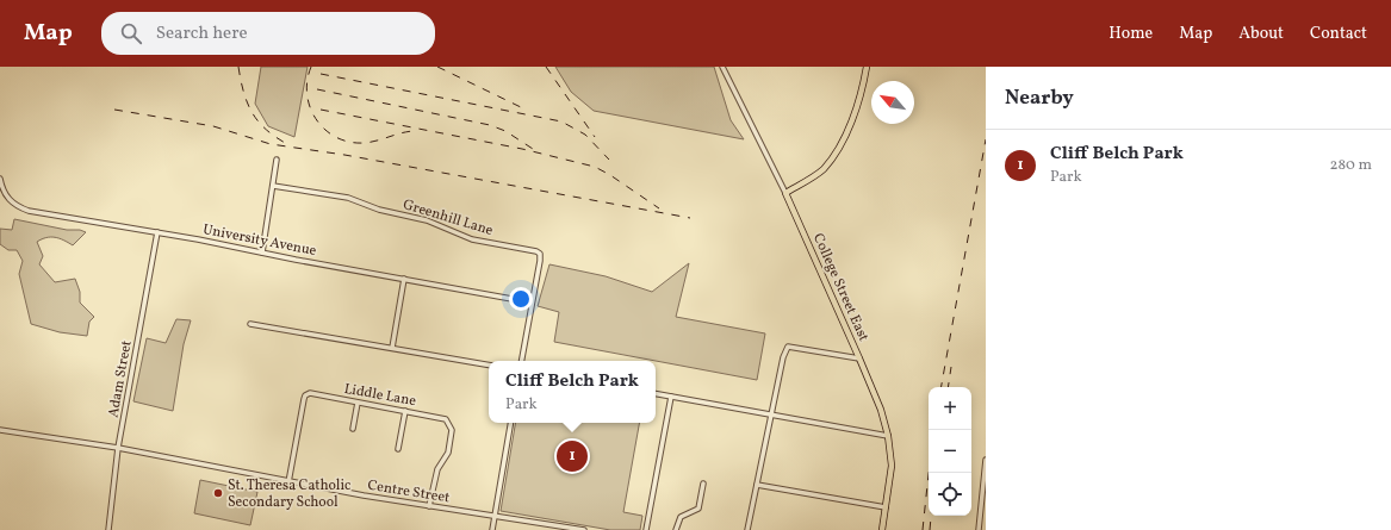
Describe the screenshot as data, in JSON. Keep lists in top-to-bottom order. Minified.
{"streets":{"main road":["College Street East"],"street":["Greenhill Lane","University Avenue","Adam Street","Liddle Lane","Centre Street"]},"crossings":[["Greenhill Lane","University Avenue"],["University Avenue","Adam Street"],["Adam Street","Centre Street"],["Liddle Lane","Centre Street"]],"places":["St. Theresa Catholic Secondary School"],"north":"top left","page":{"header":"Map","search":"Search here","nav":["Home","Map","About","Contact"],"heading":"Nearby","list":[{"mark":"1","name":"Cliff Belch Park","note":"Park","value":"280 m"}],"popup":["Cliff Belch Park","Park"],"map_buttons":["+","−"],"pins":"1"}}
